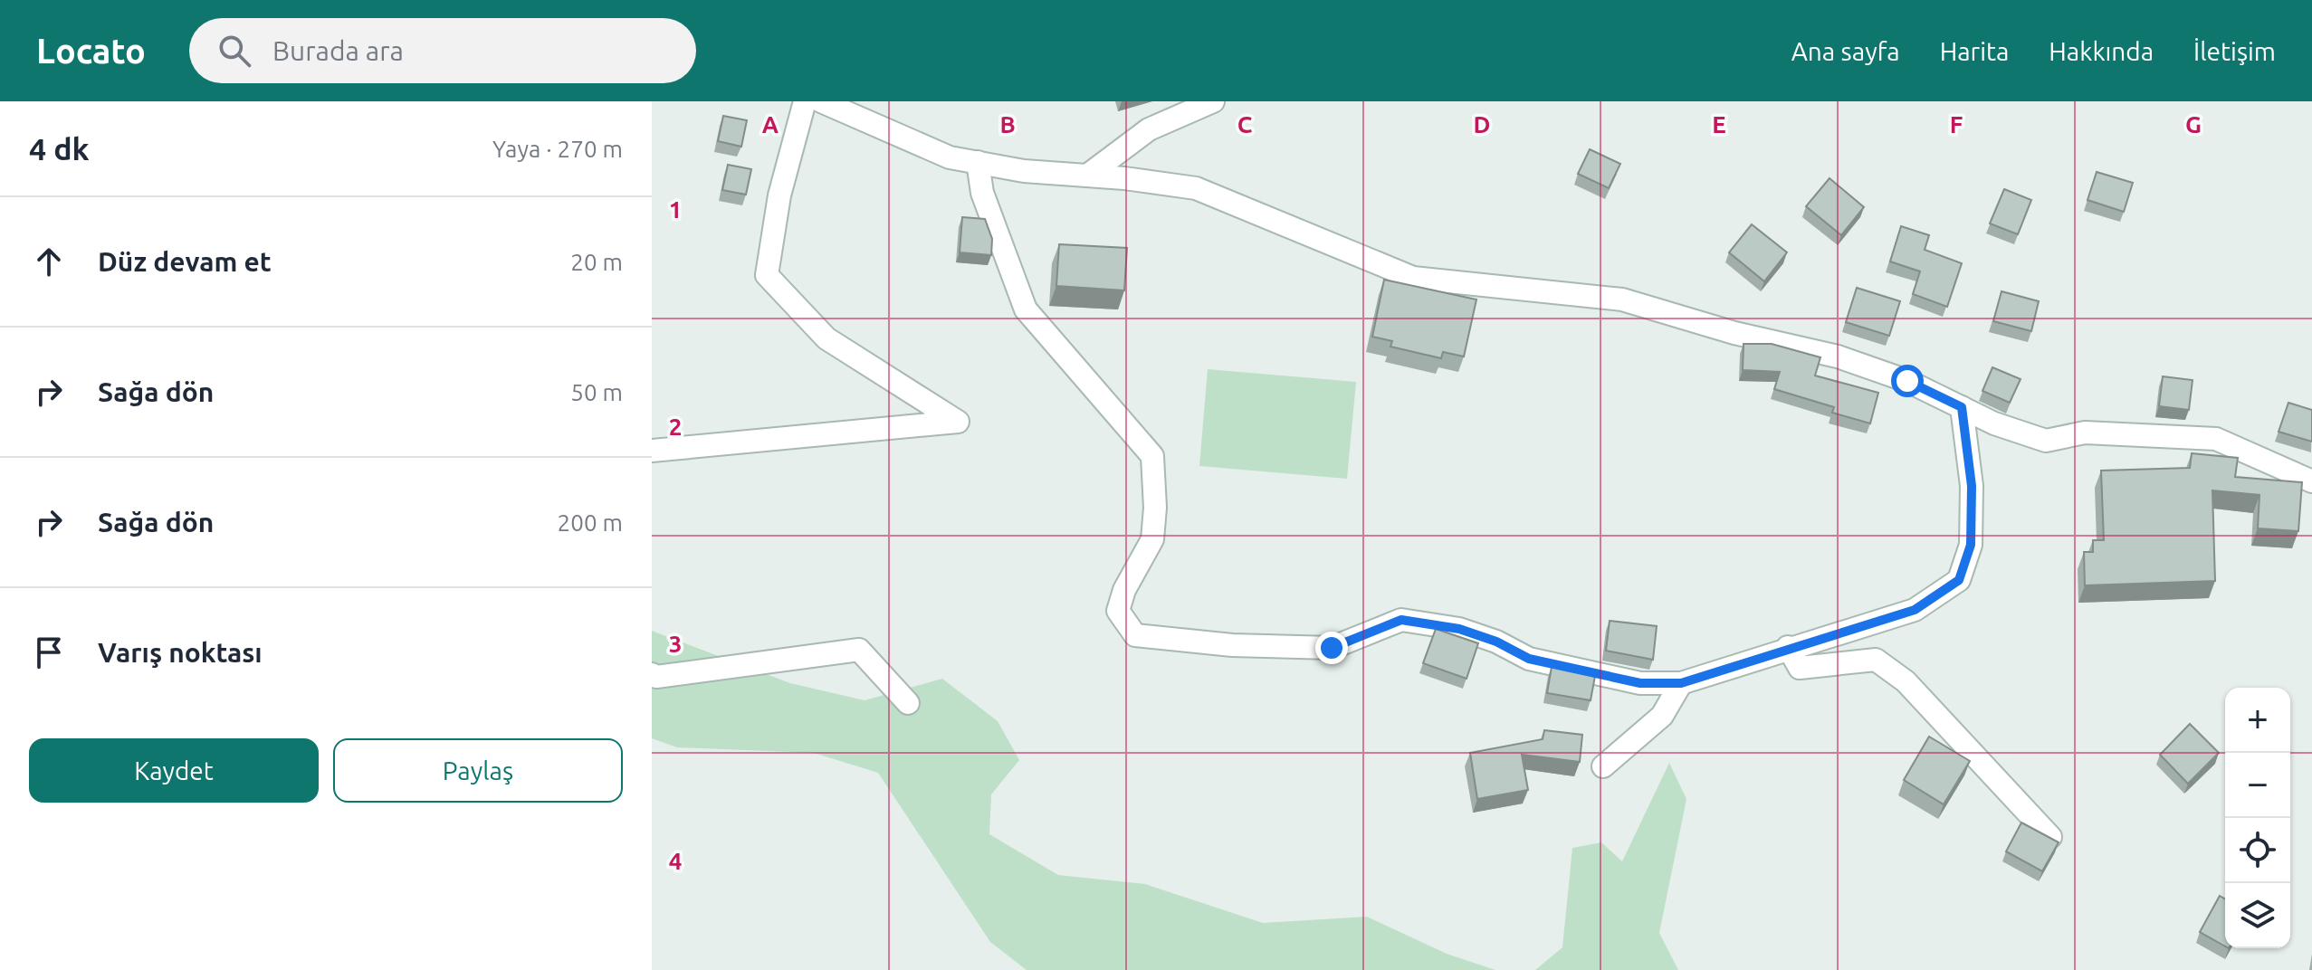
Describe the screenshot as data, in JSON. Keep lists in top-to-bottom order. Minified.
{"page":{"header":"Locato","search":"Burada ara","nav":["Ana sayfa","Harita","Hakkında","İletişim"],"heading":["4 dk","Yaya · 270 m"],"list":[["Düz devam et","20 m"],["Sağa dön","50 m"],["Sağa dön","200 m"],"Varış noktası"],"map_buttons":["+","−"],"buttons":["Kaydet","Paylaş"]},"grid":{"columns":["A","B","C","D","E","F","G"],"rows":["1","2","3","4"]}}
